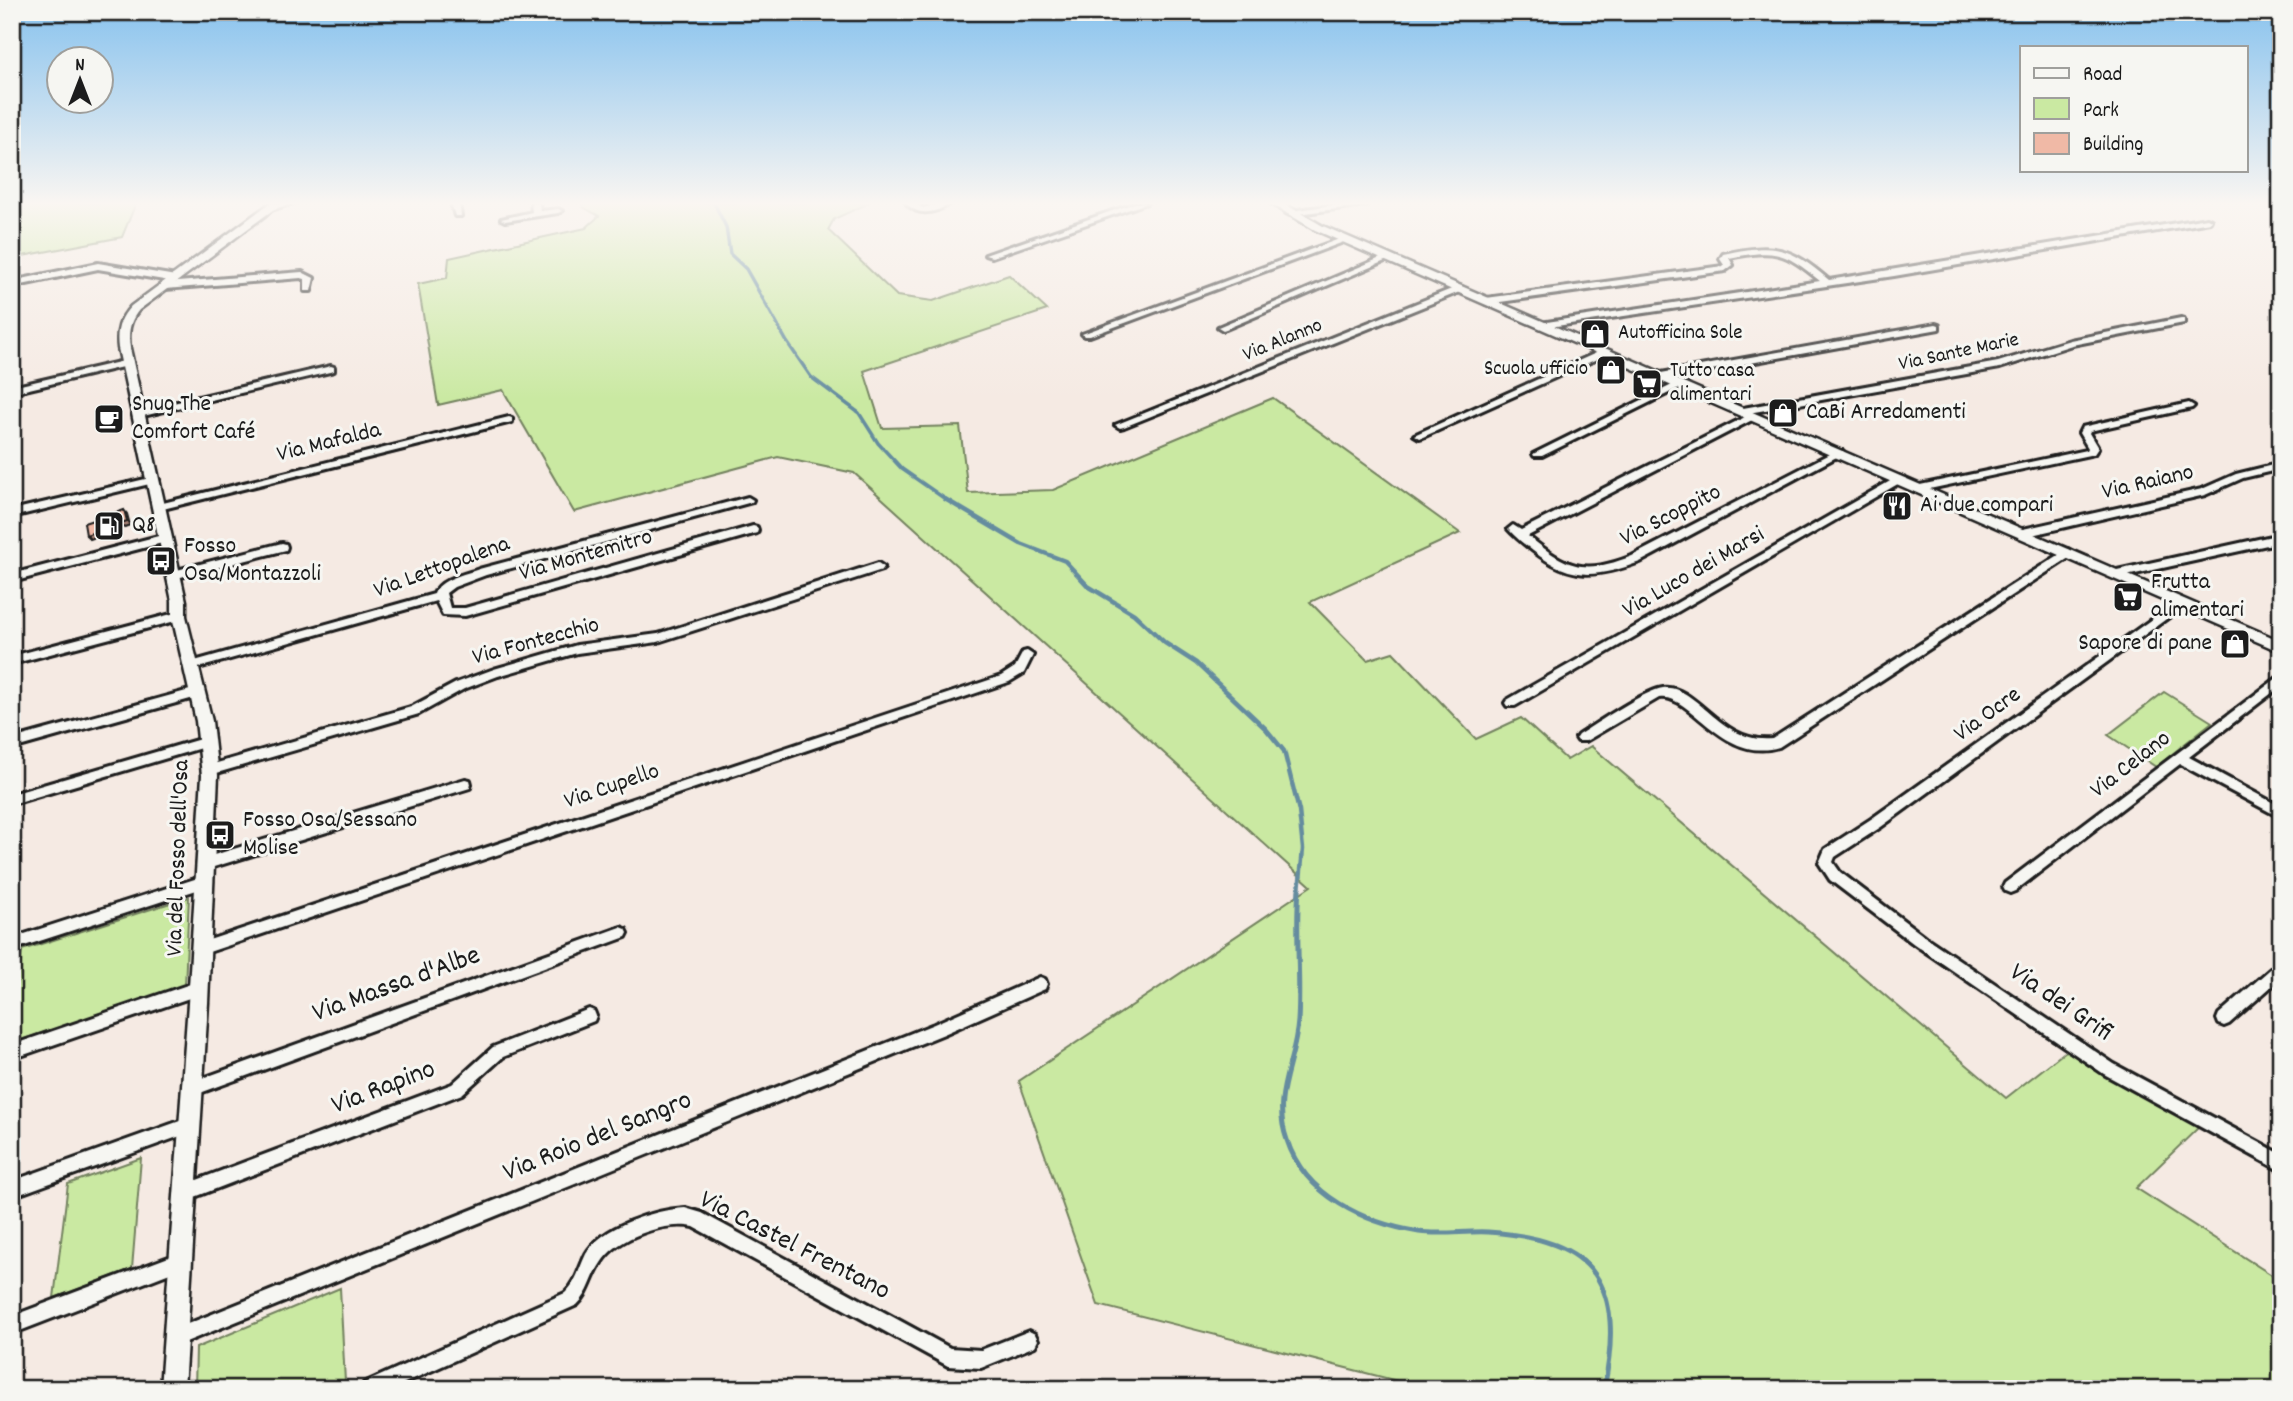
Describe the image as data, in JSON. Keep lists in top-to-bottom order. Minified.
{"streets":{"street":["Via Alanno","Via Sante Marie","Via Mafalda","Via Raiano","Via Scoppito","Via Montemitro","Via Lettopalena","Via Luco dei Marsi","Via Fontecchio","Via Ocre","Via Celano","Via Cupello","Via del Fosso dell'Osa","Via Massa d'Albe","Via dei Grifi","Via Rapino","Via Roio del Sangro","Via Castel Frentano"]},"crossings":[["Via Sante Marie","Via Scoppito"],["Via Mafalda","Via del Fosso dell'Osa"],["Via Montemitro","Via Lettopalena"],["Via Lettopalena","Via del Fosso dell'Osa"],["Via Fontecchio","Via del Fosso dell'Osa"],["Via Ocre","Via dei Grifi"],["Via Cupello","Via del Fosso dell'Osa"],["Via del Fosso dell'Osa","Via Massa d'Albe"],["Via del Fosso dell'Osa","Via Rapino"],["Via del Fosso dell'Osa","Via Roio del Sangro"]],"places":{"shop":["Autofficina Sole","Scuola ufficio","CaBi Arredamenti","Sapore di pane"],"supermarket":["Tutto casa alimentari","Frutta alimentari"],"cafe":["Snug The Comfort Café"],"restaurant":["Ai due compari"],"fuel station":["Q8"],"bus stop":["Fosso Osa/Montazzoli","Fosso Osa/Sessano Molise"]},"legend":["Road","Park","Building"],"north":"top"}
